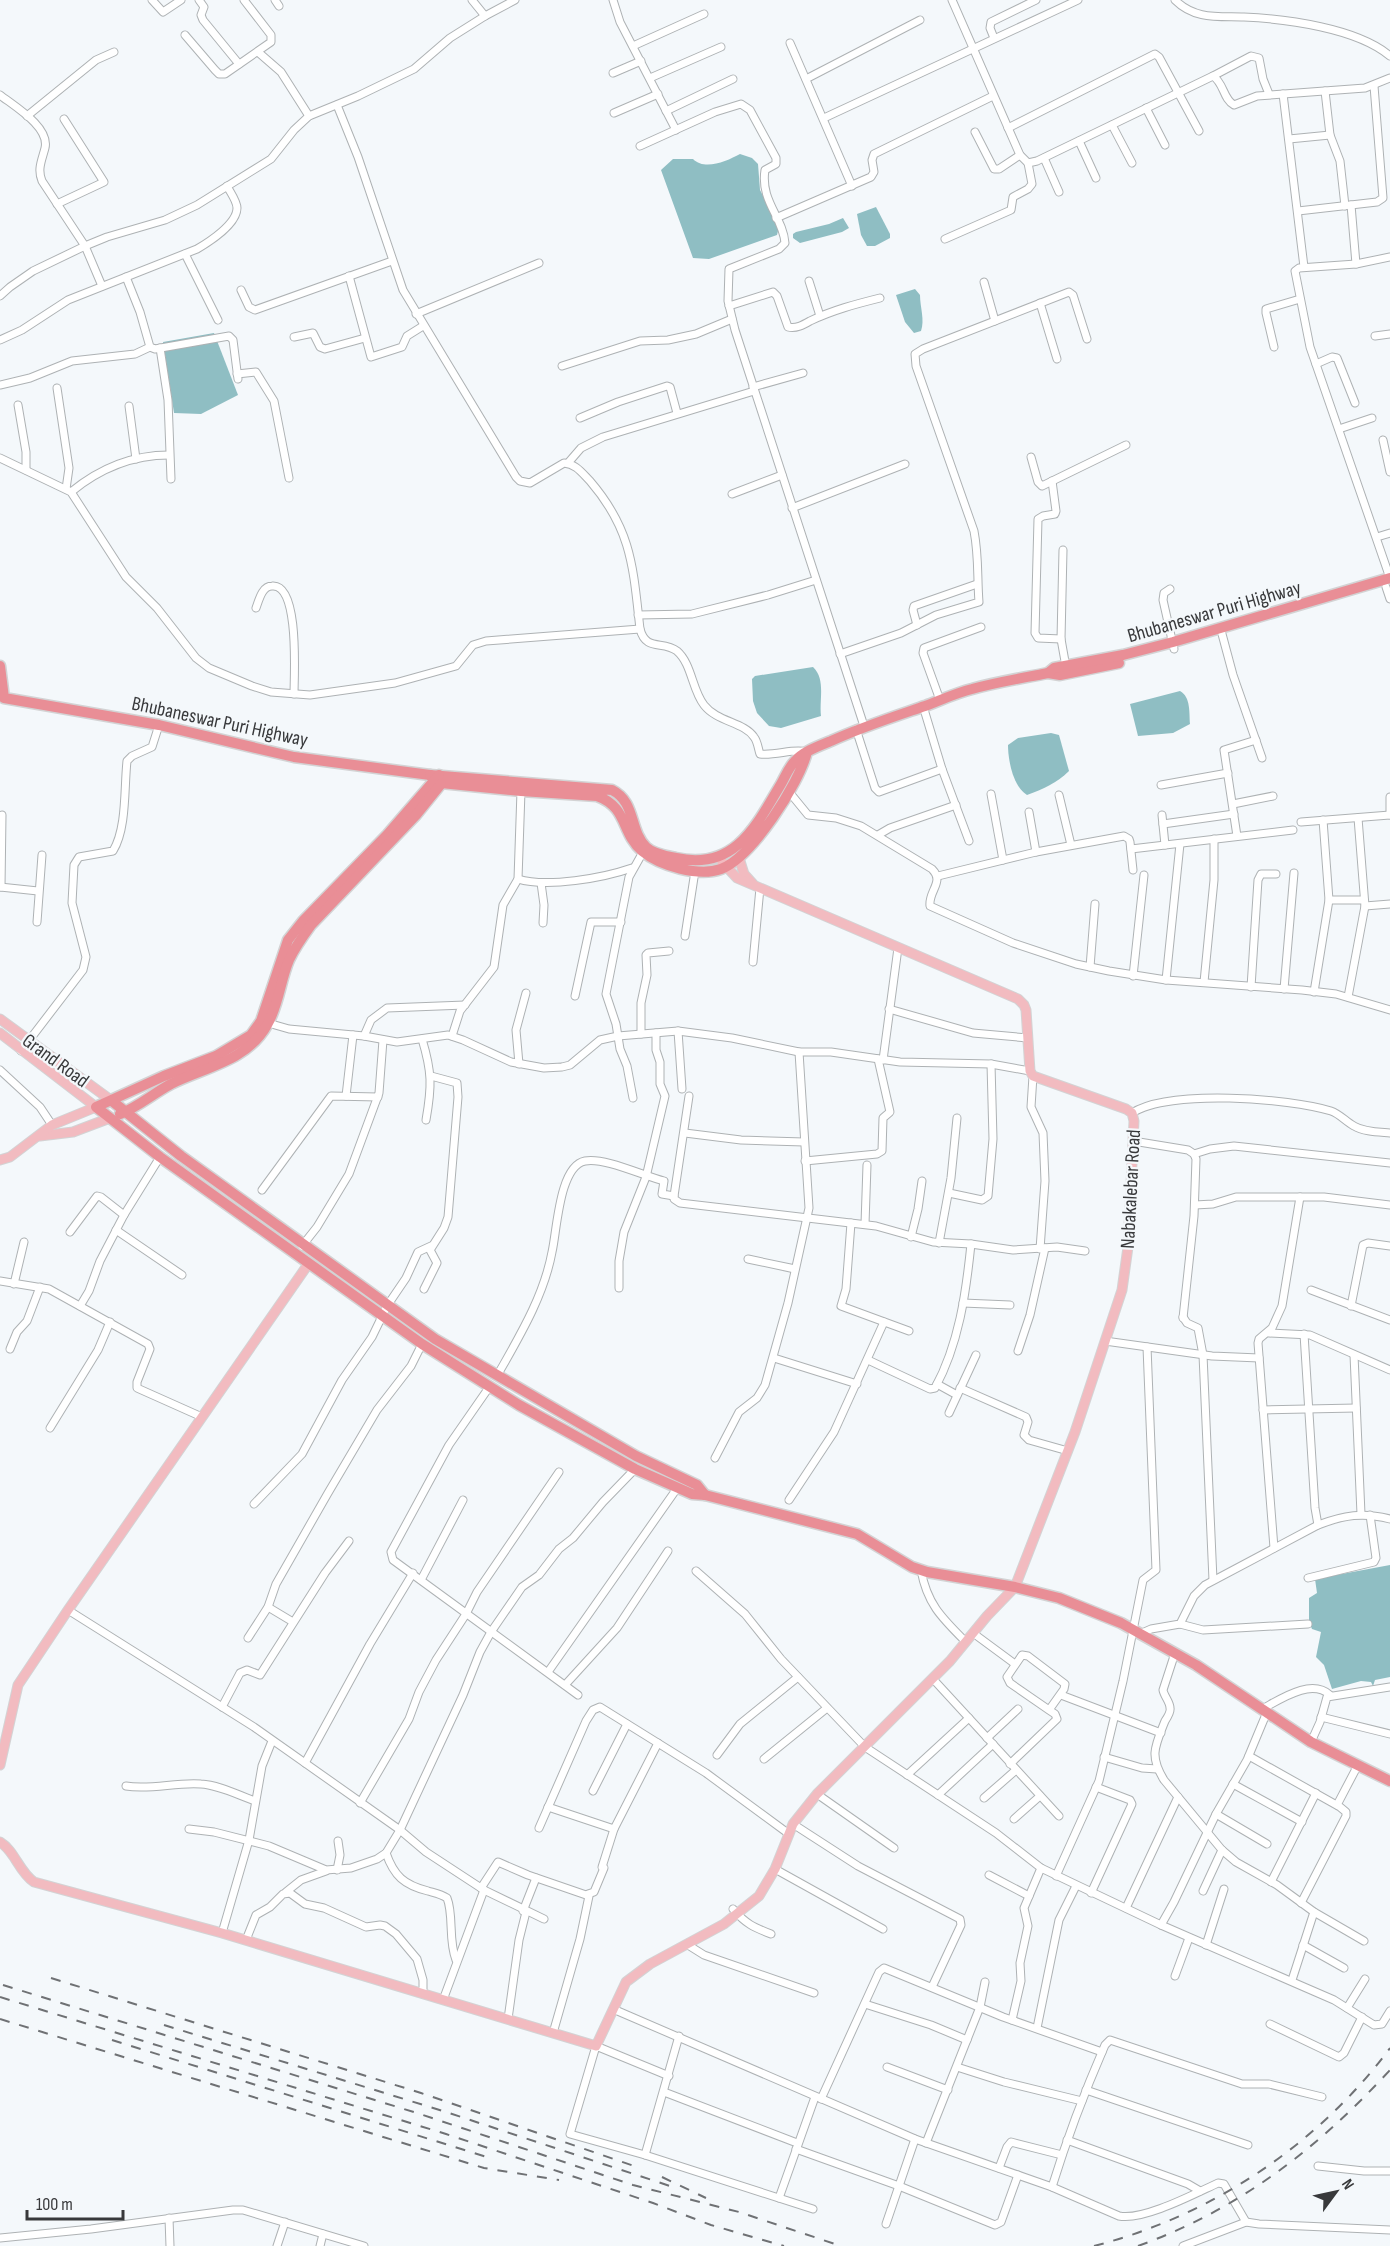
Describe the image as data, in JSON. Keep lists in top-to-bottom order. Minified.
{"streets":{"highway":["Bhubaneswar Puri Highway"],"main road":["Grand Road","Nabakalebar Road"]},"scale_bar":"100 m","north":"top right"}
